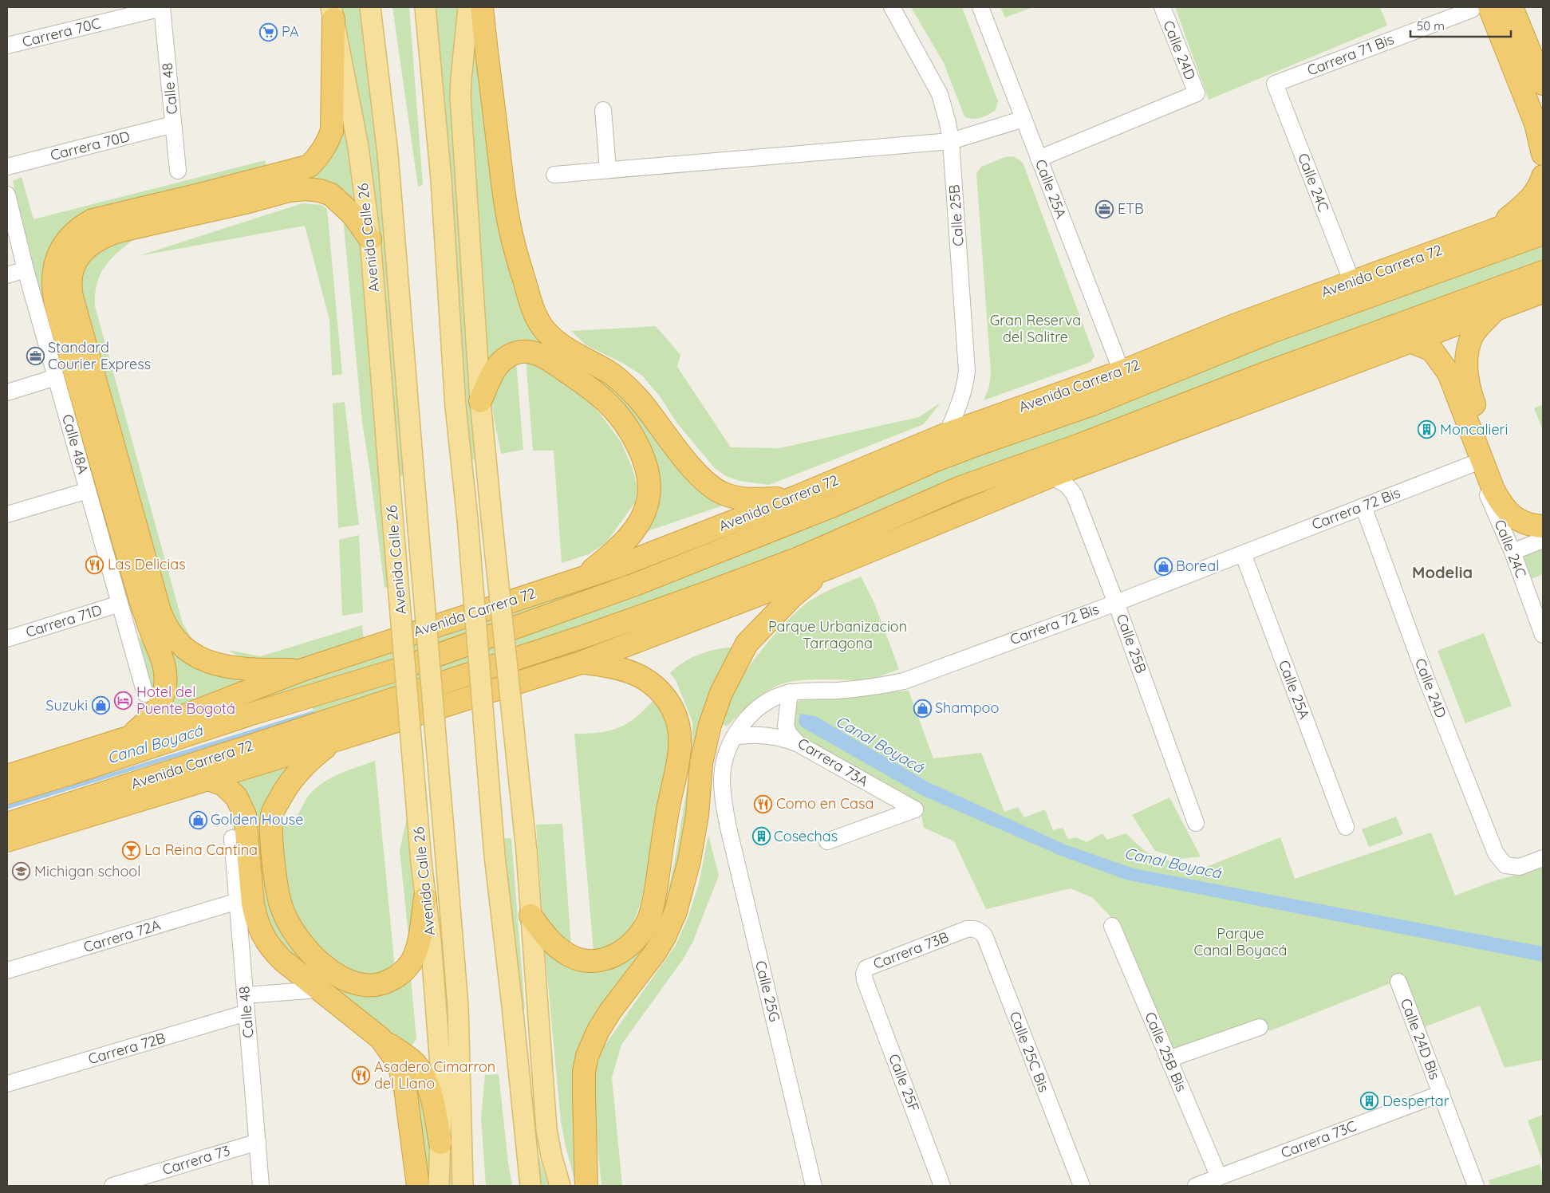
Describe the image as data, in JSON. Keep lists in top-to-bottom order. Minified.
{"streets":{"highway":["Avenida Carrera 72"],"main road":["Avenida Calle 26"],"street":["Carrera 70C","Calle 24D","Carrera 71 Bis","Calle 48","Carrera 70D","Calle 24C","Calle 25A","Calle 25B","Calle 48A","Carrera 72 Bis","Carrera 71D","Carrera 73A","Carrera 72A","Carrera 73B","Calle 25G","Calle 24D Bis","Carrera 72B","Calle 25C Bis","Calle 25B Bis","Calle 25F","Carrera 73C","Carrera 73"]},"crossings":[["Carrera 70C","Calle 48"],["Calle 24D","Calle 25A"],["Calle 24D","Carrera 72 Bis"],["Carrera 71 Bis","Calle 24C"],["Calle 48","Carrera 70D"],["Calle 48","Carrera 72A"],["Calle 48","Carrera 72B"],["Calle 48","Carrera 73"],["Calle 24C","Avenida Carrera 72"],["Calle 24C","Carrera 72 Bis"],["Calle 25A","Avenida Carrera 72"],["Calle 25A","Carrera 72 Bis"],["Calle 25B","Avenida Carrera 72"],["Calle 25B","Carrera 72 Bis"],["Calle 48A","Carrera 71D"],["Carrera 72 Bis","Carrera 73A"],["Carrera 72 Bis","Calle 25G"],["Carrera 73B","Calle 25C Bis"],["Carrera 73B","Calle 25F"],["Calle 24D Bis","Carrera 73C"],["Calle 25B Bis","Carrera 73C"]],"districts":["Modelia"],"water":["Canal Boyacá"],"parks":["Gran Reserva del Salitre","Parque Urbanizacion Tarragona","Parque Canal Boyacá"],"places":{"supermarket":["PA"],"office":["ETB","Standard Courier Express"],"building":["Moncalieri","Cosechas","Despertar"],"restaurant":["Las Delicias","Como en Casa","Asadero Cimarron del Llano"],"shop":["Boreal","Suzuki","Shampoo","Golden House"],"hotel":["Hotel del Puente Bogotá"],"bar":["La Reina Cantina"],"school or university":["Michigan school"]},"scale_bar":"50 m"}
